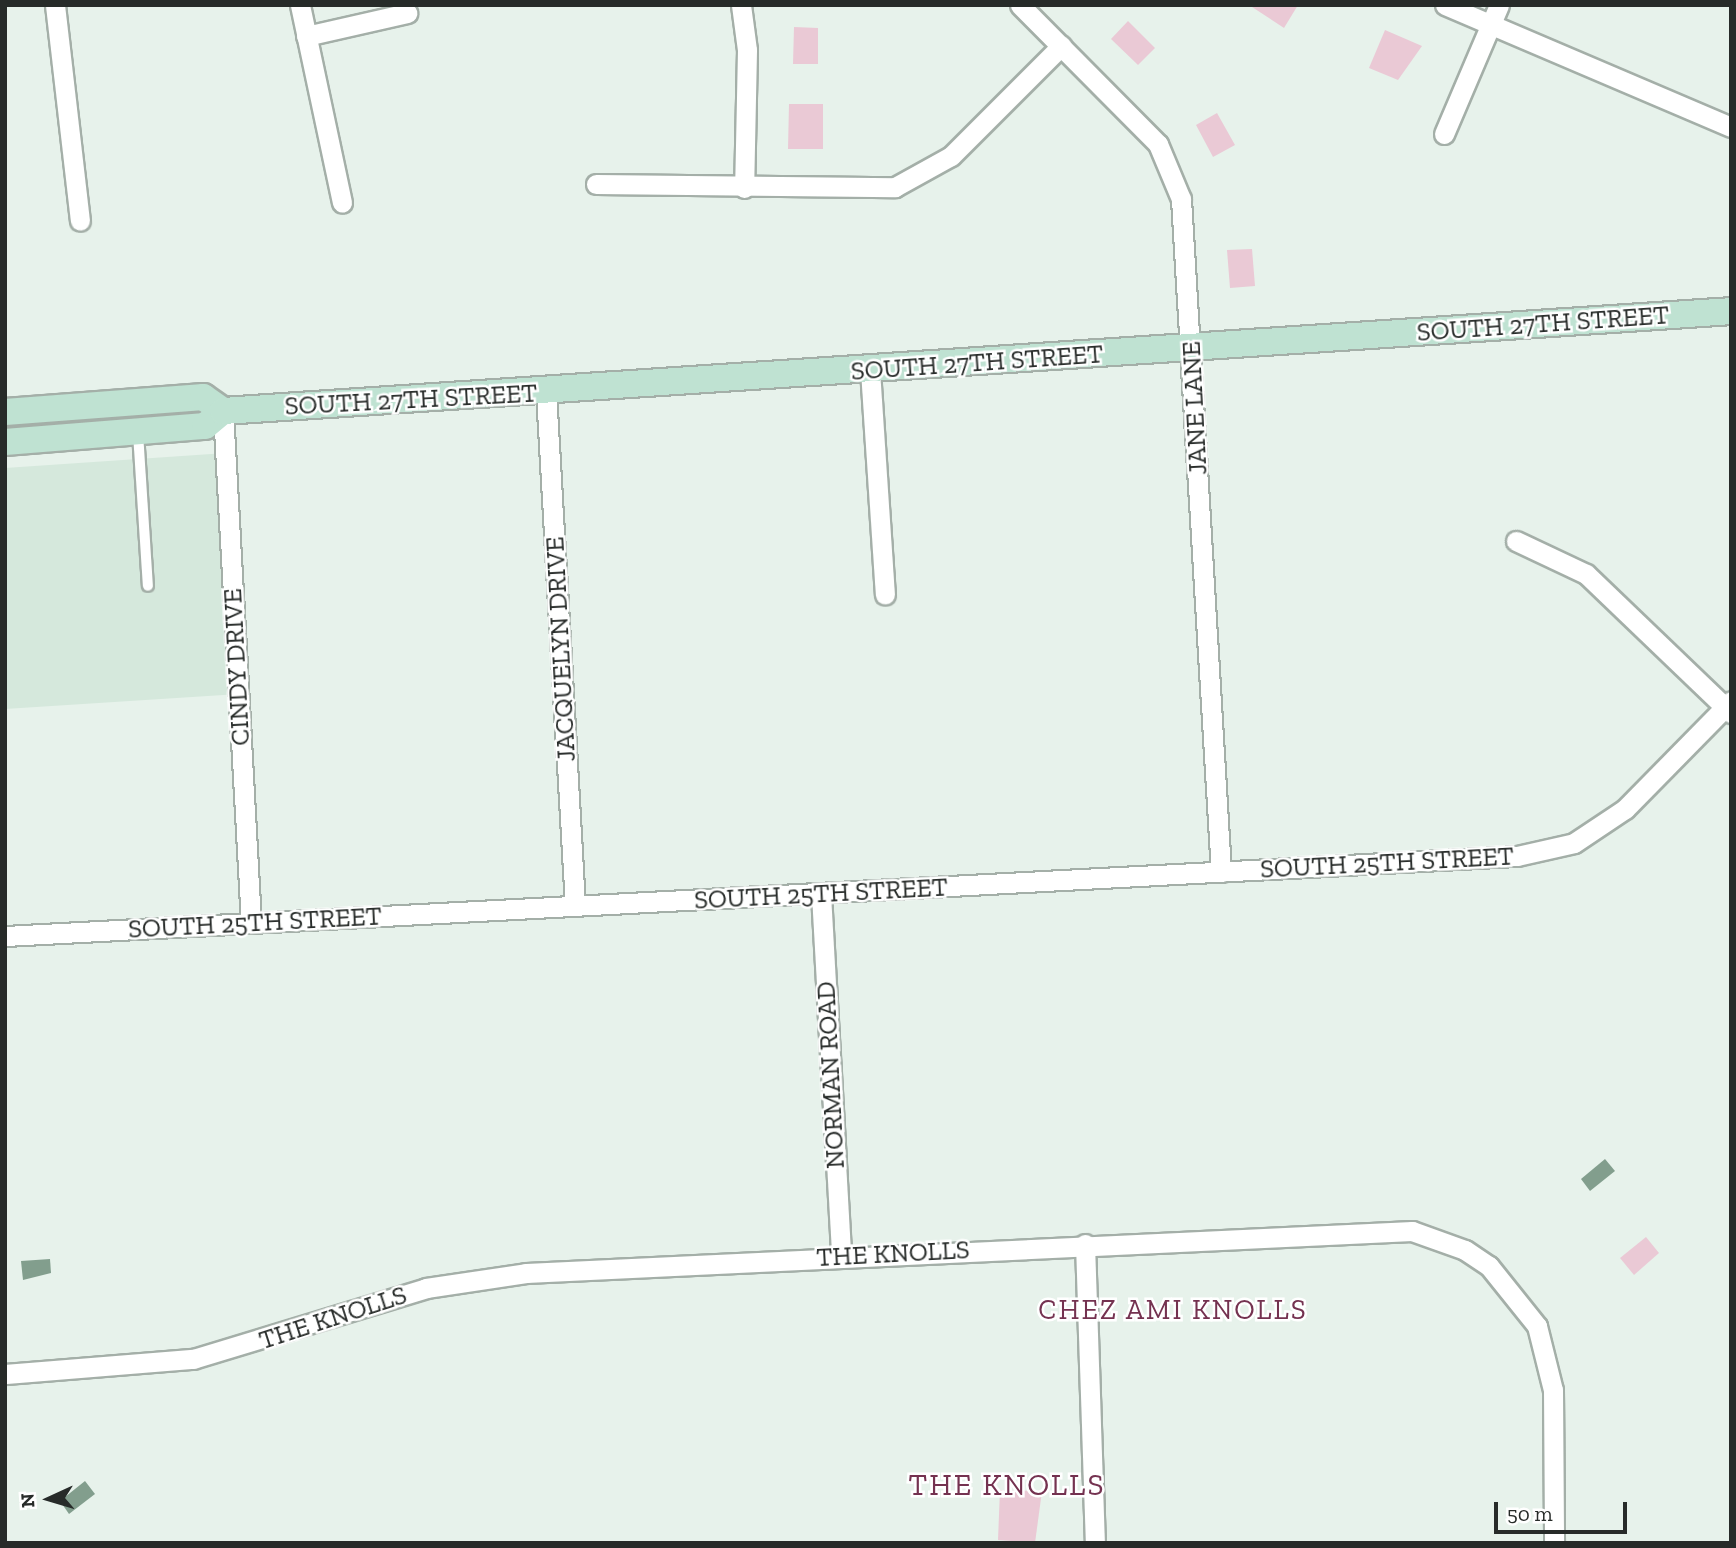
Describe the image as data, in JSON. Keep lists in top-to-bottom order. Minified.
{"streets":{"main road":["SOUTH 27TH STREET"],"street":["JANE LANE","JACQUELYN DRIVE","CINDY DRIVE","SOUTH 25TH STREET","NORMAN ROAD","THE KNOLLS"]},"crossings":[["SOUTH 27TH STREET","JANE LANE"],["SOUTH 27TH STREET","JACQUELYN DRIVE"],["SOUTH 27TH STREET","CINDY DRIVE"],["JANE LANE","SOUTH 25TH STREET"],["JACQUELYN DRIVE","SOUTH 25TH STREET"],["CINDY DRIVE","SOUTH 25TH STREET"],["SOUTH 25TH STREET","NORMAN ROAD"],["NORMAN ROAD","THE KNOLLS"]],"districts":["CHEZ AMI KNOLLS","THE KNOLLS"],"scale_bar":"50 m","north":"left"}
